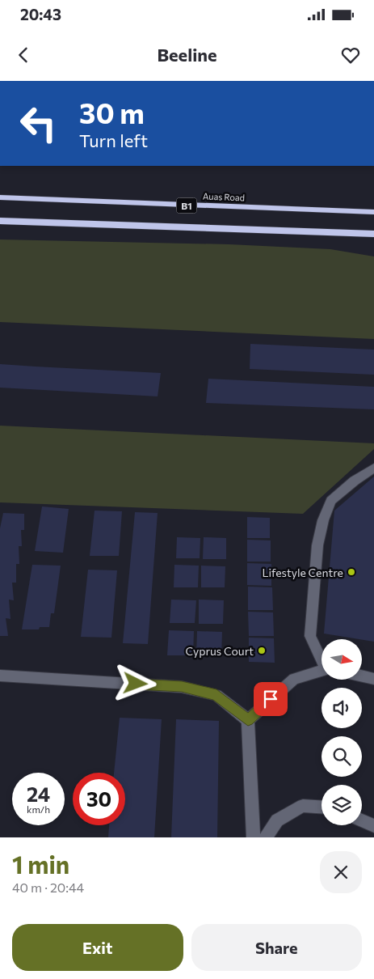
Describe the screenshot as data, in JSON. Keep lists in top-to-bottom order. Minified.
{"streets":{"highway":["Auas Road","B1"]},"places":["Lifestyle Centre","Cyprus Court"],"north":"right","page":{"status":"20:43","header":"Beeline","turn":["30 m","Turn left"],"speed":"24 km/h","limit":"30","heading":["1 min","40 m · 20:44"],"buttons":["Exit","Share"]}}
